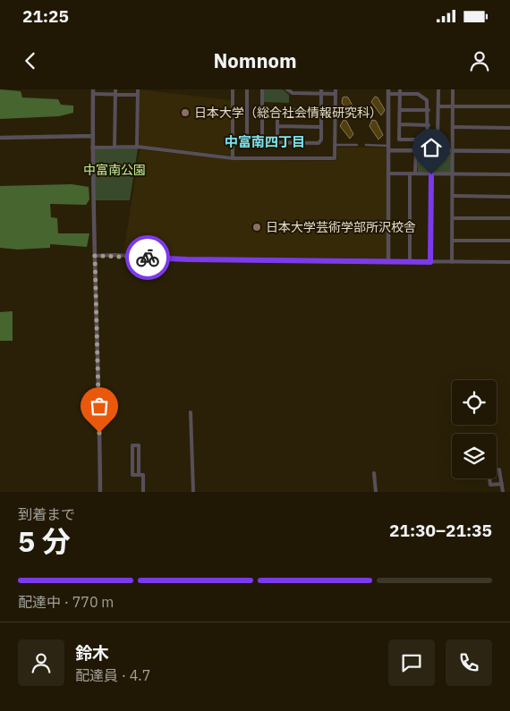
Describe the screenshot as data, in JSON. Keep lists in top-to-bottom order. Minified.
{"districts":["中富南四丁目"],"parks":["中富南公園"],"places":["日本大学（総合社会情報研究科）","日本大学芸術学部所沢校舎"],"page":{"status":"21:25","header":"Nomnom","heading":["5 分","到着まで","21:30–21:35"],"panel":["鈴木","配達員 · 4.7"],"bar":"配達中 · 770 m"}}
